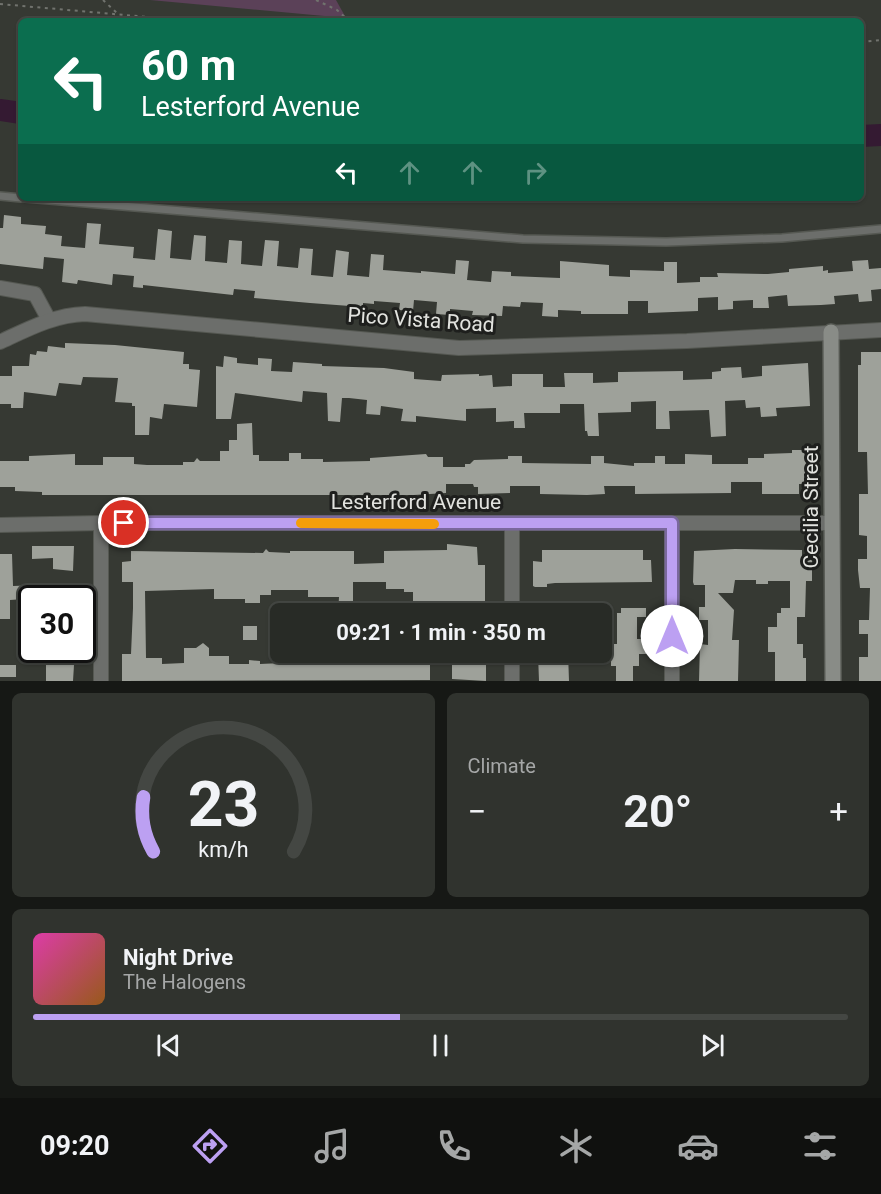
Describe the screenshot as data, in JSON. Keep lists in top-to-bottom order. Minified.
{"streets":{"street":["Pico Vista Road","Lesterford Avenue","Cecilia Street"]},"crossings":[["Pico Vista Road","Cecilia Street"],["Lesterford Avenue","Cecilia Street"]],"page":{"turn":["60 m","Lesterford Avenue"],"limit":"30","trip":"09:21 · 1 min · 350 m","tile":"Climate","heat":["−","20°","+"],"song":["Night Drive","The Halogens"],"tabs":"09:20","gauge":["23","km/h"]}}
